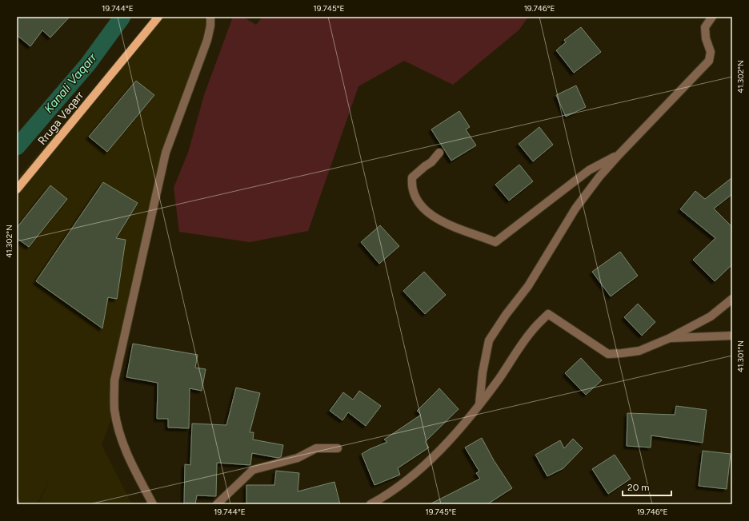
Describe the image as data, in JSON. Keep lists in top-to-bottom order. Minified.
{"streets":{"main road":["Rruga Vaqarr"]},"water":["Kanali Vaqarr"],"scale_bar":"20 m","coordinates":["19.744°E","19.745°E","19.746°E","41.302°N","41.301°N"]}
